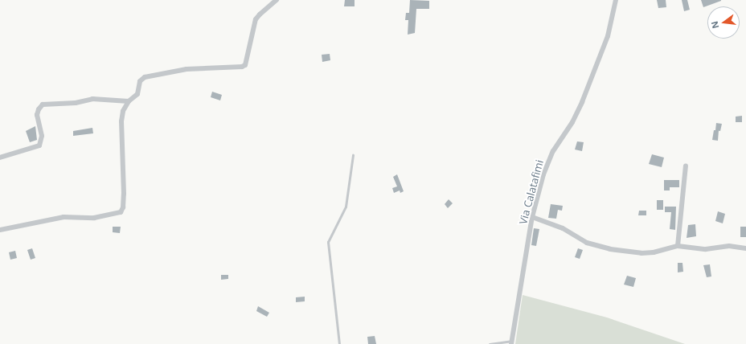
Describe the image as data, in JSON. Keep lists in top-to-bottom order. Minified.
{"streets":{"street":["Via Calatafimi"]},"north":"left"}
